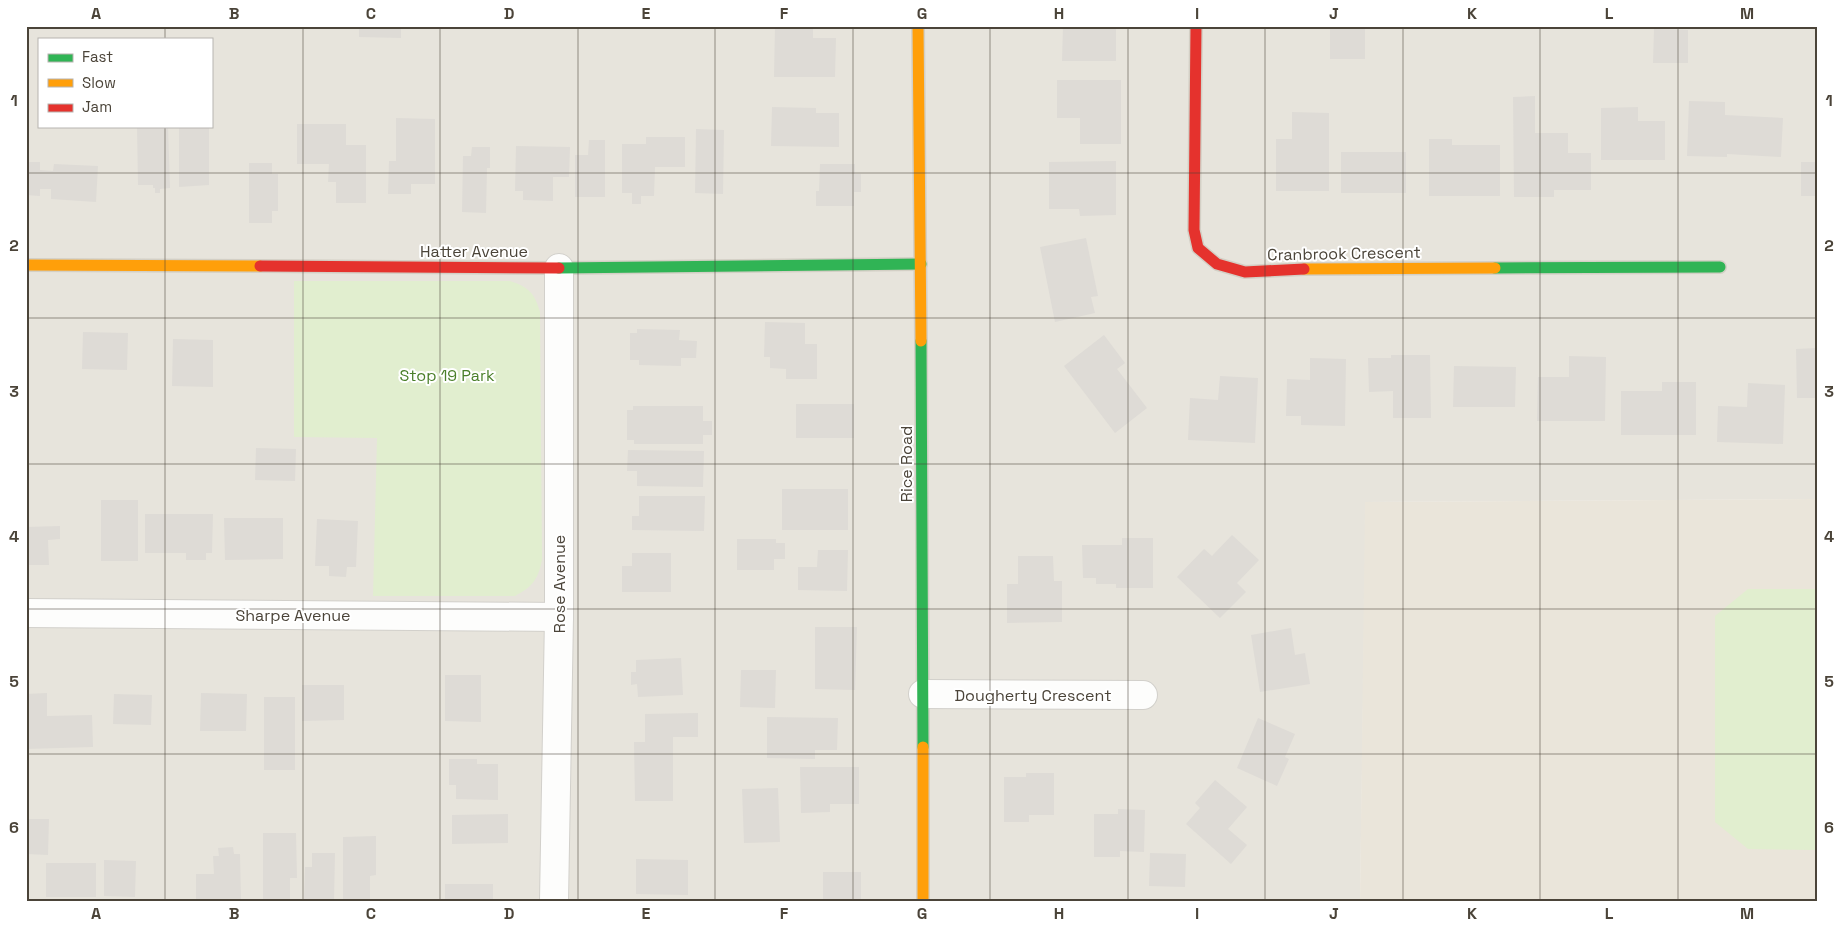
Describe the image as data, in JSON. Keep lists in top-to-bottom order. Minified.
{"streets":{"street":["Hatter Avenue","Cranbrook Crescent","Rice Road","Rose Avenue","Sharpe Avenue","Dougherty Crescent"]},"crossings":[["Hatter Avenue","Rice Road"],["Hatter Avenue","Rose Avenue"],["Rice Road","Dougherty Crescent"],["Rose Avenue","Sharpe Avenue"]],"parks":["Stop 19 Park"],"legend":["Fast","Slow","Jam"],"grid":{"columns":["A","B","C","D","E","F","G","H","I","J","K","L","M"],"rows":["1","2","3","4","5","6"]}}
